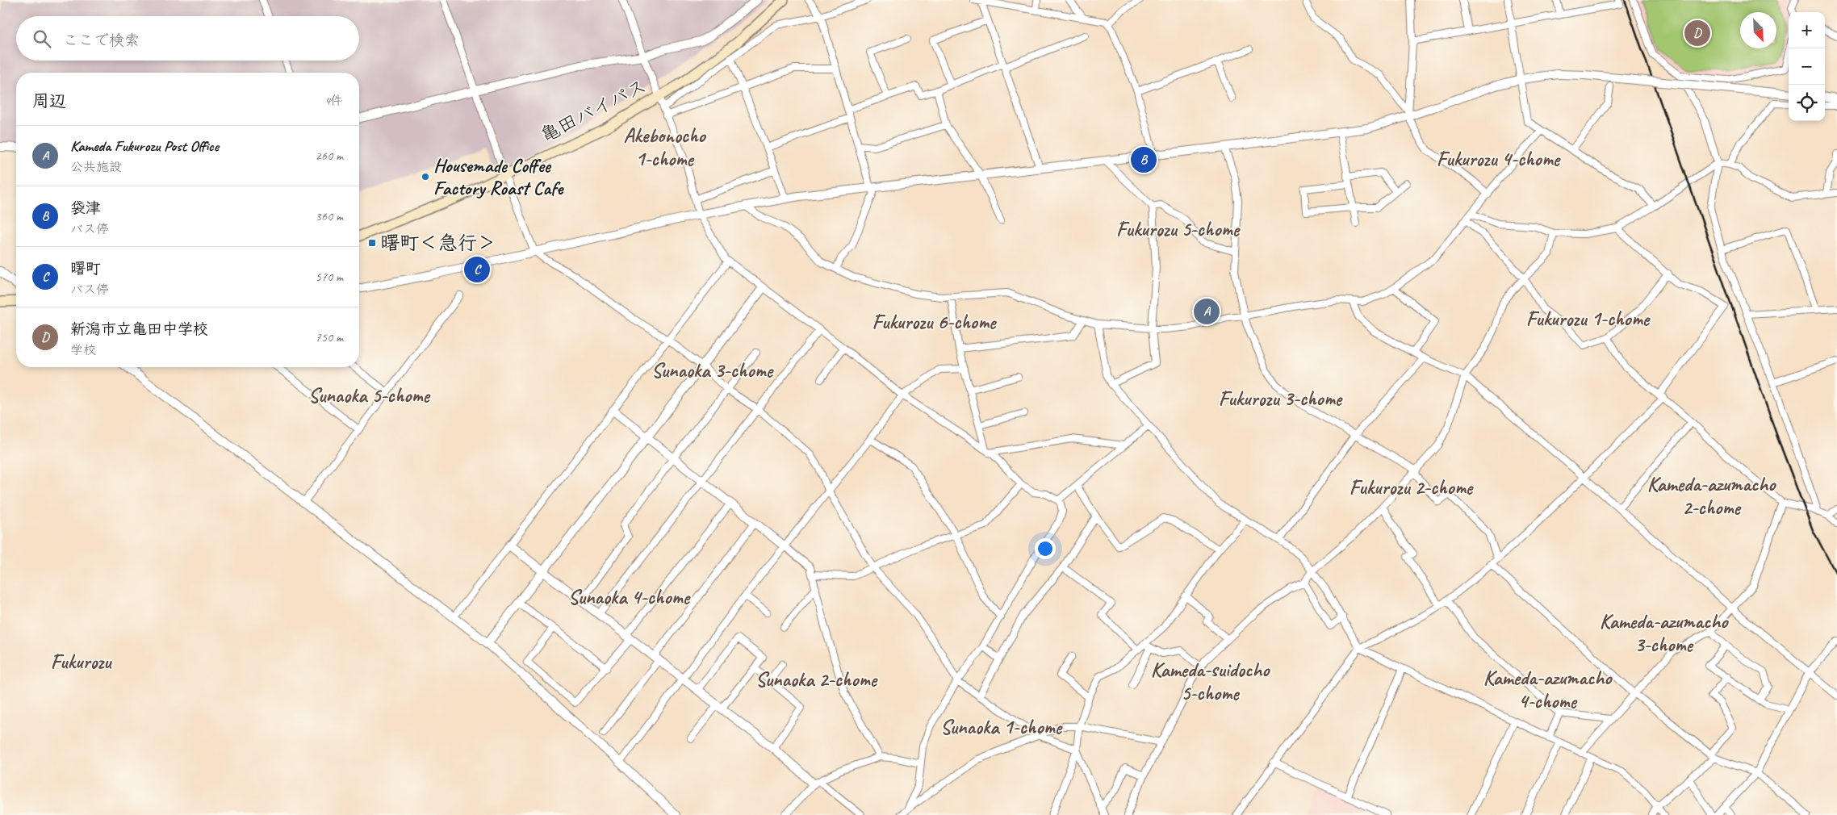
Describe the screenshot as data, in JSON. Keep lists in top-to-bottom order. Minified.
{"streets":{"main road":["亀田バイパス"]},"districts":["Akebonocho 1-chome","Fukurozu 4-chome","Fukurozu 5-chome","Fukurozu 1-chome","Fukurozu 6-chome","Sunaoka 3-chome","Sunaoka 5-chome","Fukurozu 3-chome","Kameda-azumacho 2-chome","Fukurozu 2-chome","Sunaoka 4-chome","Kameda-azumacho 3-chome","Fukurozu","Kameda-suidocho 5-chome","Kameda-azumacho 4-chome","Sunaoka 2-chome","Sunaoka 1-chome"],"places":{"other":["Housemade Coffee Factory Roast Cafe"],"transit":["曙町＜急行＞"]},"north":"bottom right","page":{"map_buttons":["+","−"],"search":"ここで検索","pins":["D","B","C","A"],"heading":["周辺","4件"],"list":[{"mark":"A","name":"Kameda Fukurozu Post Office","note":"公共施設","value":"260 m"},{"mark":"B","name":"袋津","note":"バス停","value":"360 m"},{"mark":"C","name":"曙町","note":"バス停","value":"570 m"},{"mark":"D","name":"新潟市立亀田中学校","note":"学校","value":"750 m"}]}}
